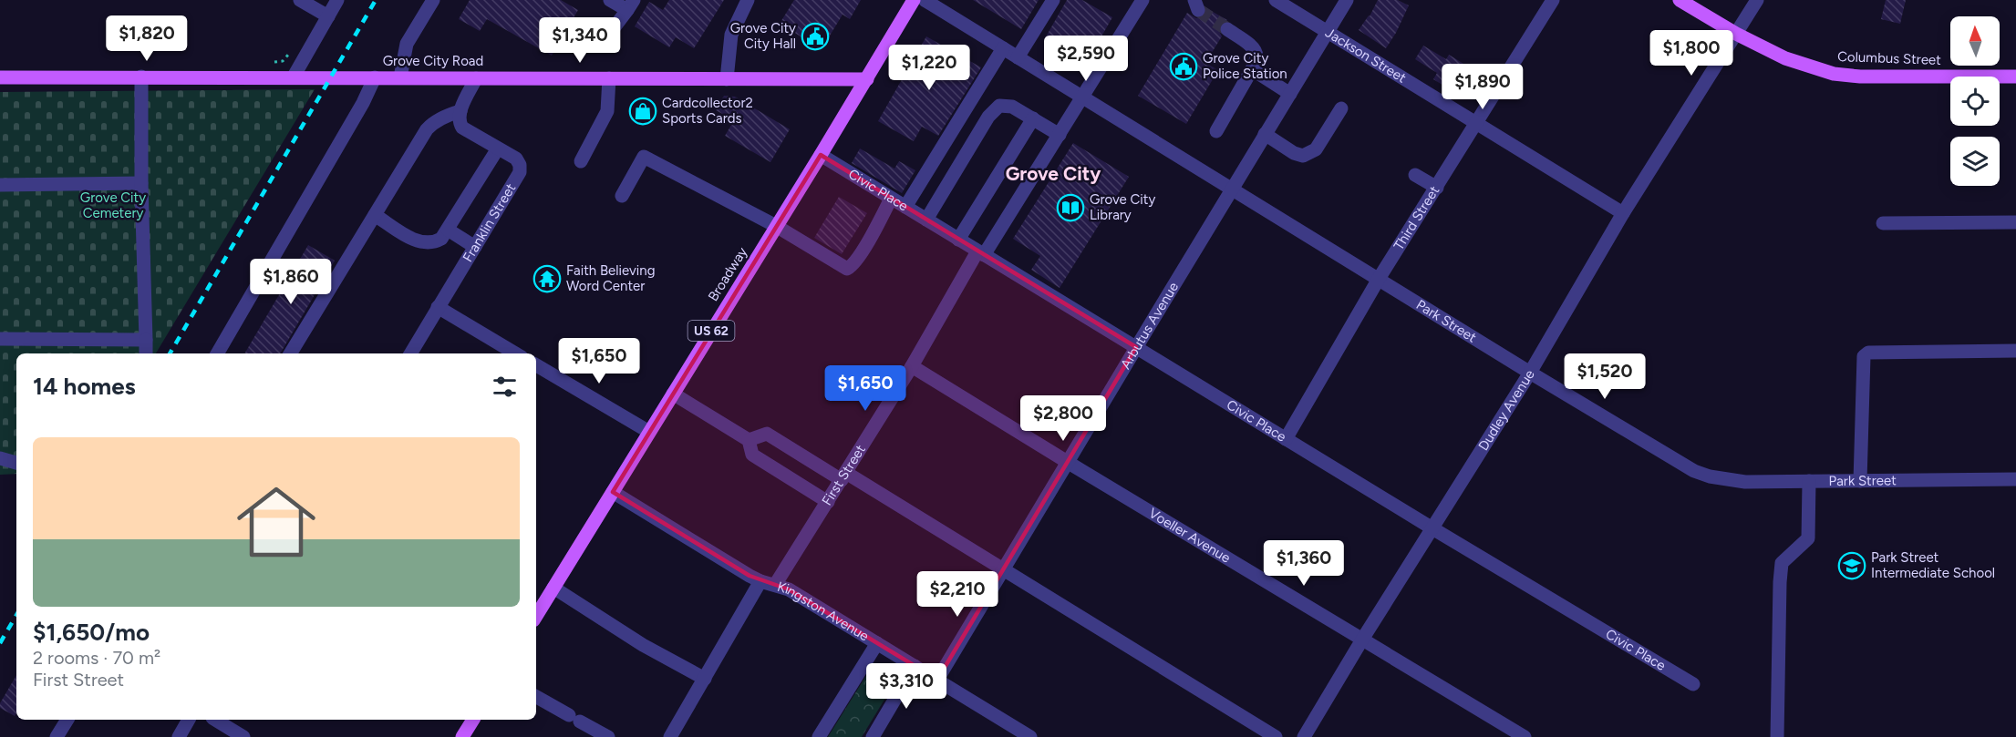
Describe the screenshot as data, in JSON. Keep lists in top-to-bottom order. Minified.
{"streets":{"main road":["Columbus Street","Grove City Road","Broadway","US 62"],"street":["Jackson Street","Civic Place","Third Street","Franklin Street","Park Street","Arbutus Avenue","Dudley Avenue","First Street","Voeller Avenue","Kingston Avenue"]},"crossings":[["Jackson Street","Third Street"],["Jackson Street","Arbutus Avenue"],["Jackson Street","Dudley Avenue"],["Columbus Street","Dudley Avenue"],["Grove City Road","Broadway"],["Civic Place","Third Street"],["Civic Place","Broadway"],["Civic Place","Arbutus Avenue"],["Civic Place","Dudley Avenue"],["Civic Place","First Street"],["Third Street","Park Street"],["Broadway","Kingston Avenue"],["Park Street","Arbutus Avenue"],["Park Street","Dudley Avenue"],["Park Street","First Street"],["Arbutus Avenue","Voeller Avenue"],["Arbutus Avenue","Kingston Avenue"],["Dudley Avenue","Voeller Avenue"],["First Street","Voeller Avenue"],["First Street","Kingston Avenue"]],"districts":["Grove City"],"parks":["Grove City Cemetery"],"places":{"public building":["Grove City City Hall","Grove City Police Station"],"shop":["Cardcollector2 Sports Cards"],"library":["Grove City Library"],"temple":["Faith Believing Word Center"],"school or university":["Park Street Intermediate School"]},"north":"top","page":{"price":["$1,820","$1,340","$1,800","$2,590","$1,220","$1,890","$1,860","$1,650","$1,520","$1,650","$2,800","$1,360","$2,210","$3,310"],"heading":"14 homes","list":[{"name":"$1,650/mo","note":"2 rooms · 70 m² · First Street"}]}}
